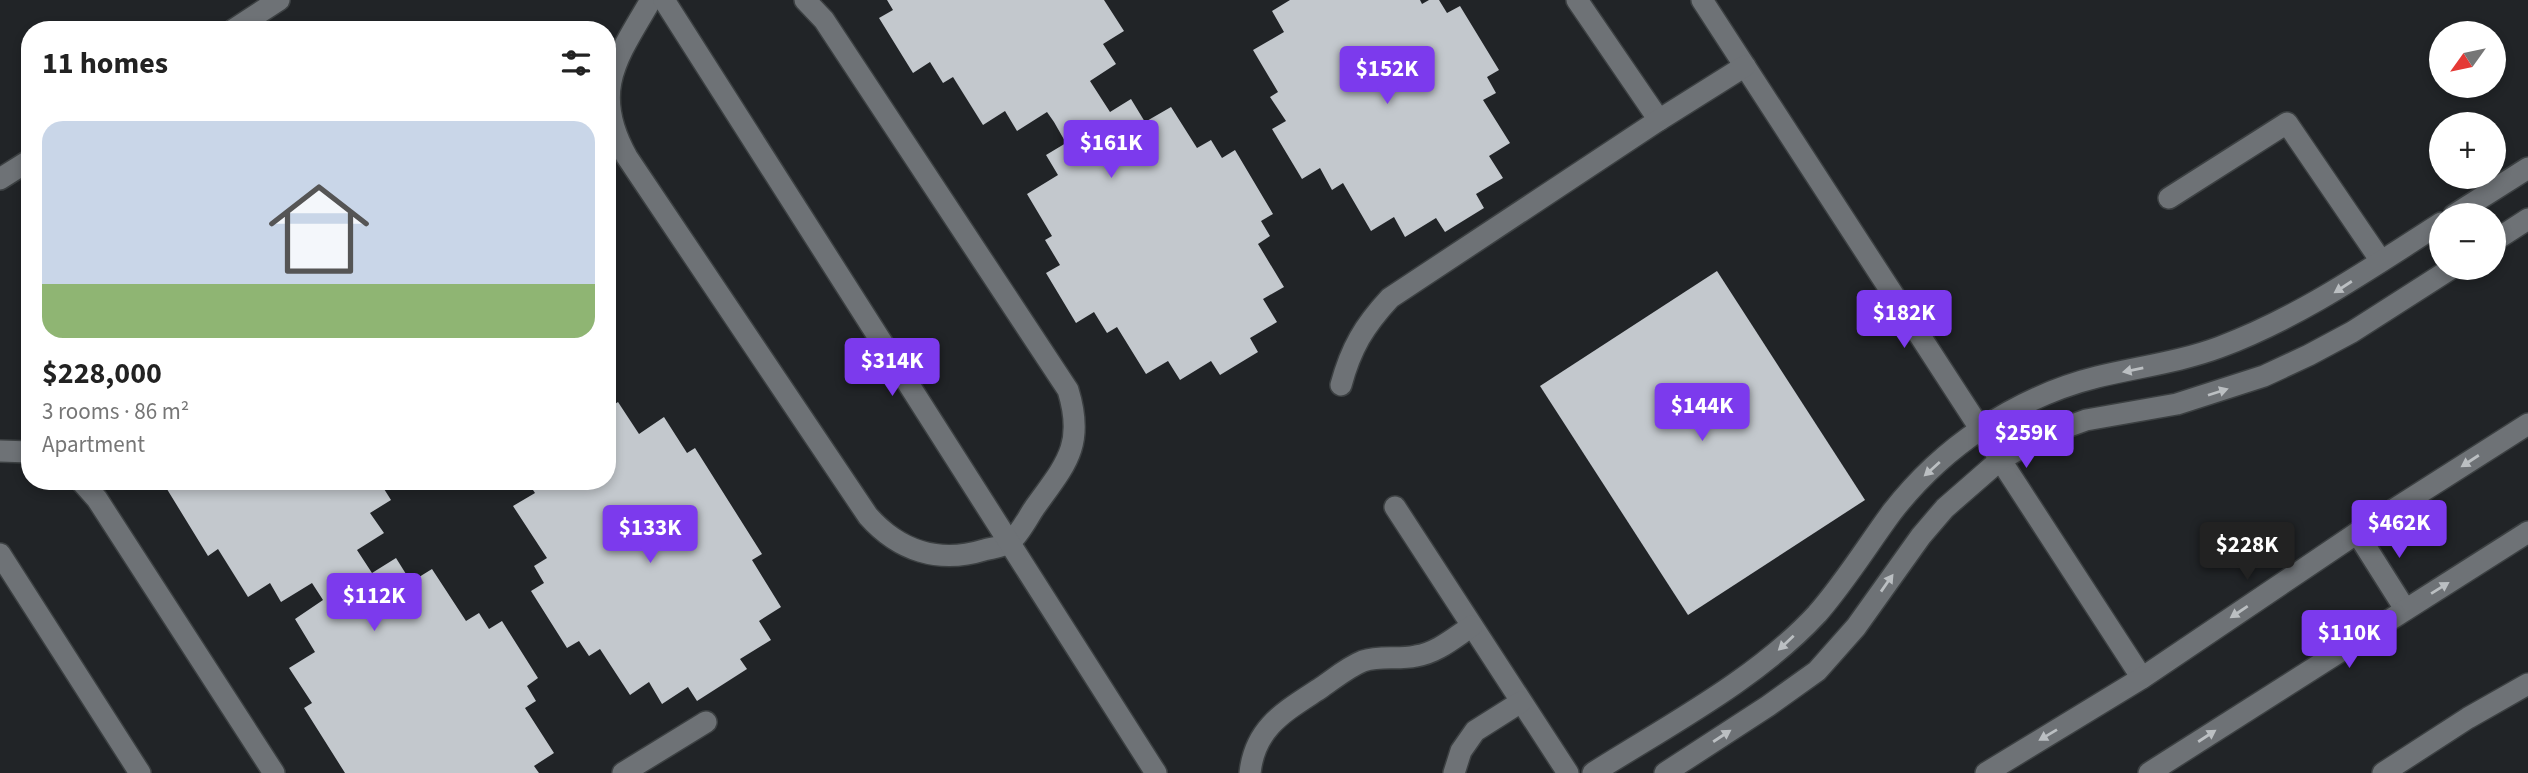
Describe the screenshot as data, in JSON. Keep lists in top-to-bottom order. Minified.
{"north":"bottom left","page":{"map_buttons":["+","−"],"heading":"11 homes","price":["$152K","$161K","$182K","$314K","$144K","$259K","$462K","$133K","$228K","$112K","$110K"],"list":[{"name":"$228,000","note":"3 rooms · 86 m² · Apartment"}]}}
